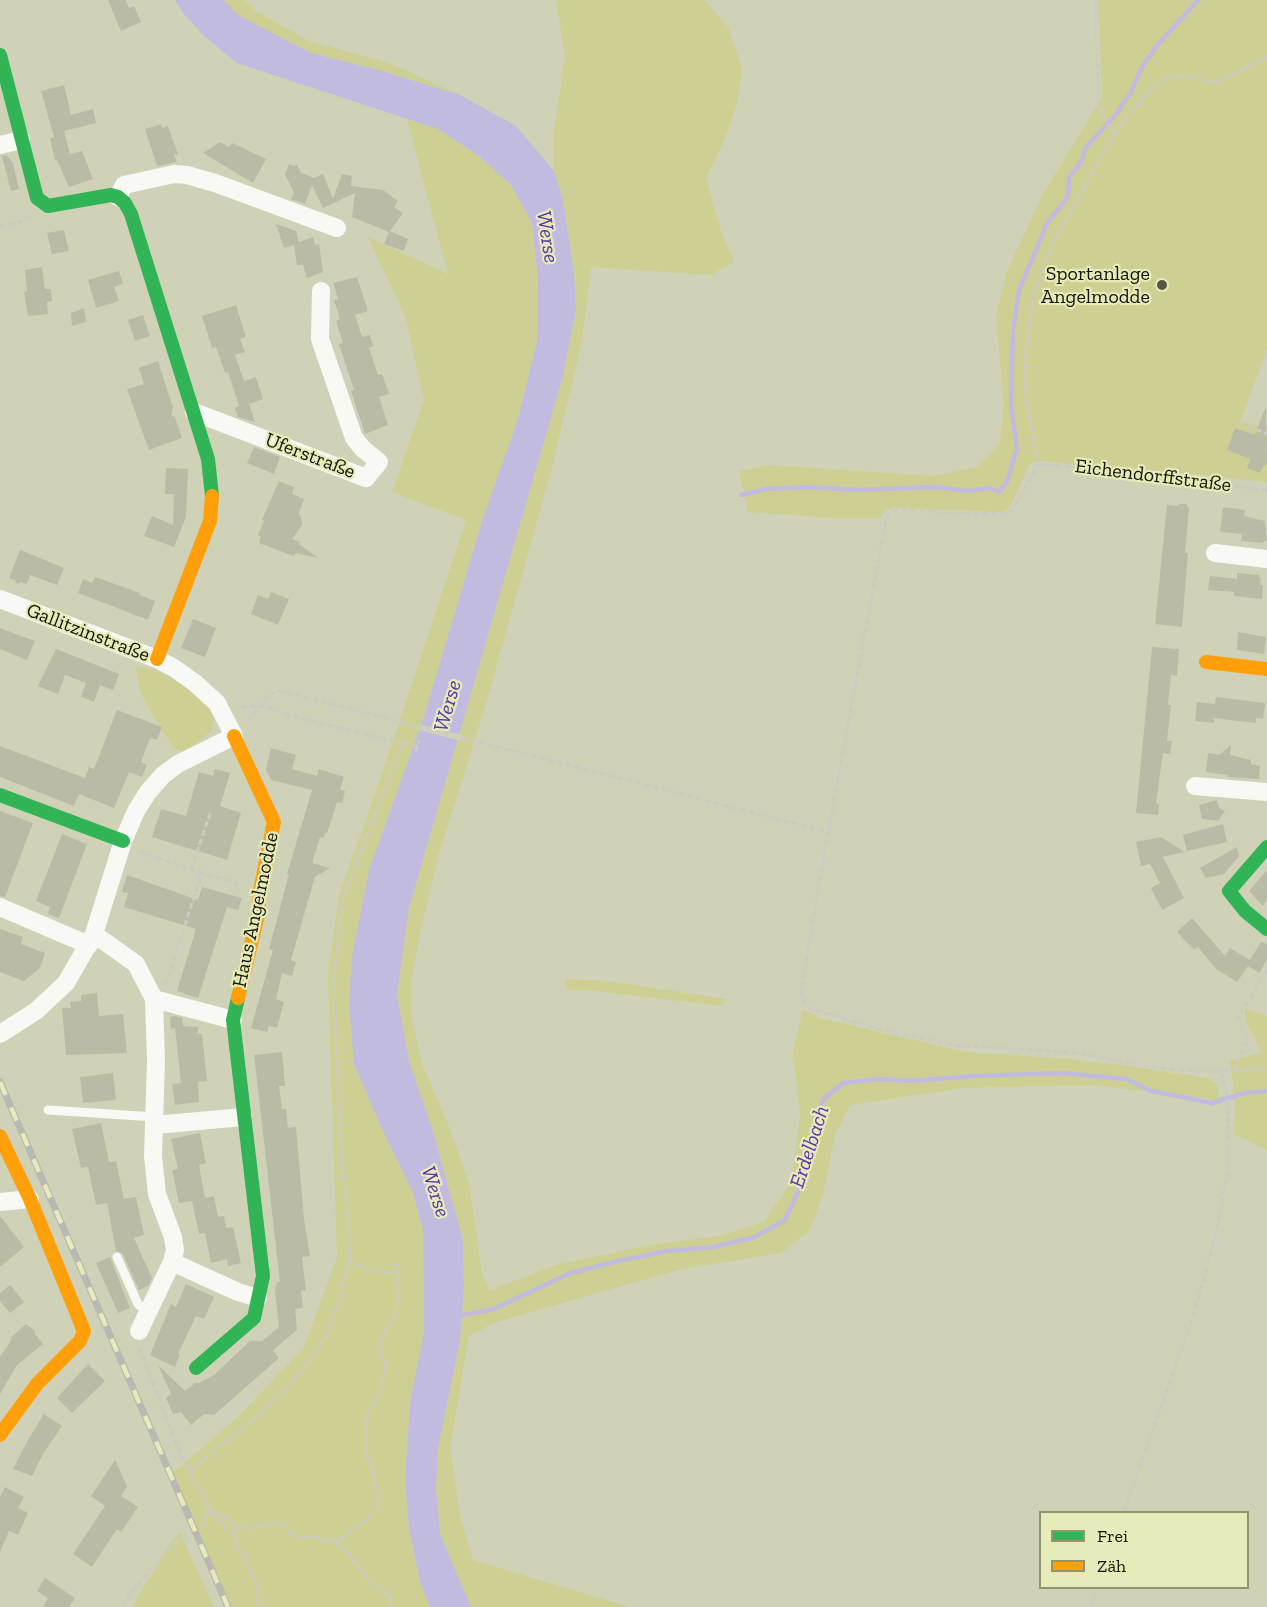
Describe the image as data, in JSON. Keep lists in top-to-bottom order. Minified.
{"streets":{"street":["Uferstraße","Gallitzinstraße","Haus Angelmodde"],"path":["Eichendorffstraße"]},"crossings":[["Gallitzinstraße","Haus Angelmodde"]],"water":["Werse","Erdelbach"],"places":["Sportanlage Angelmodde"],"legend":["Frei","Zäh"]}
